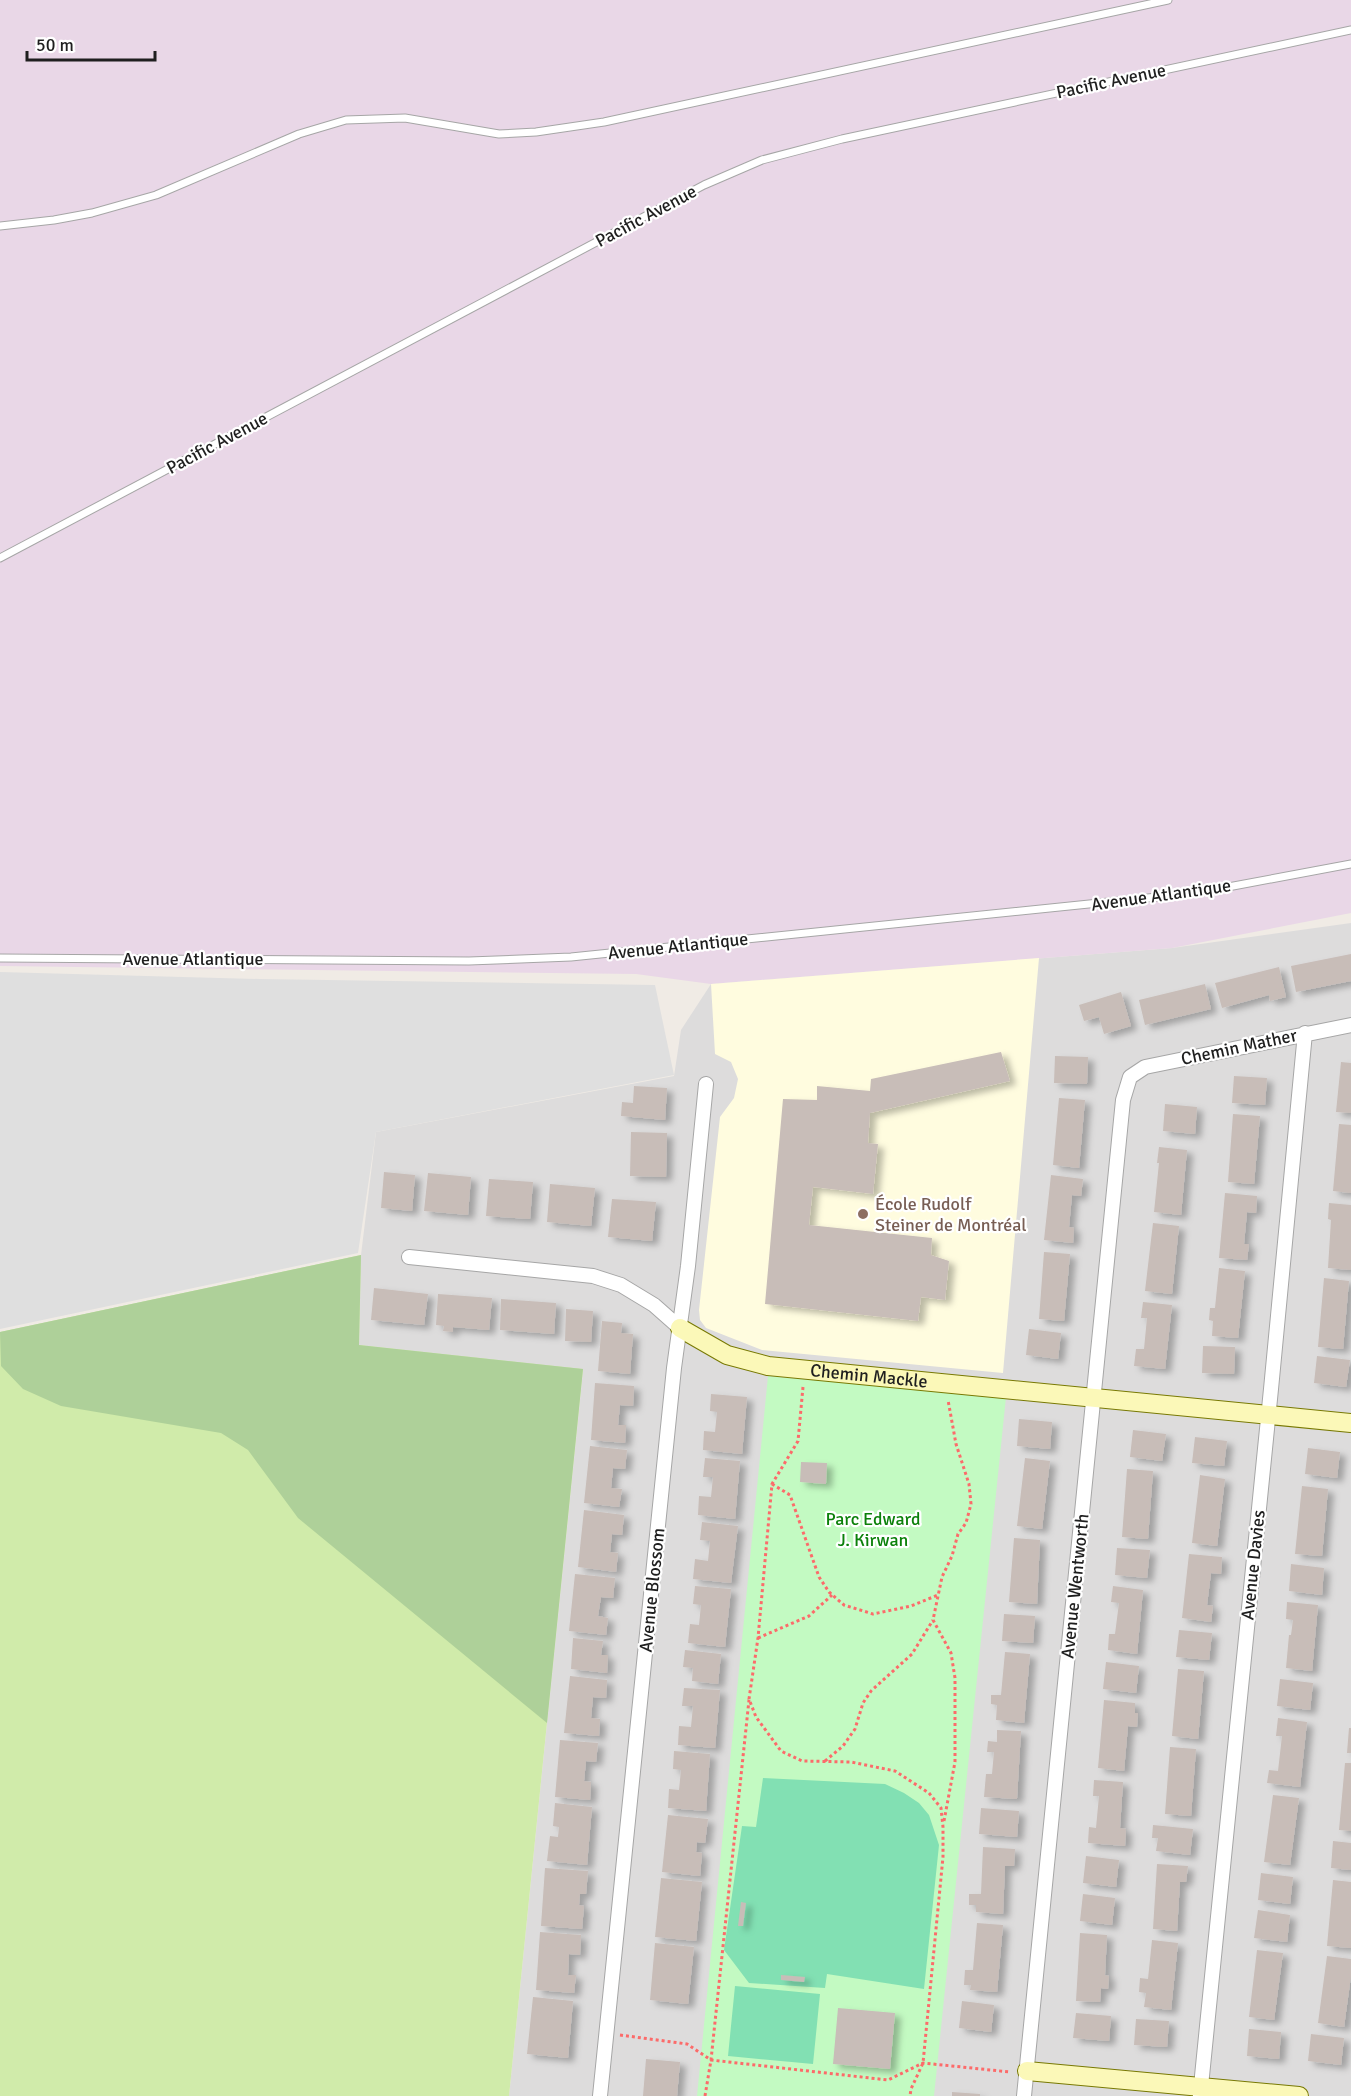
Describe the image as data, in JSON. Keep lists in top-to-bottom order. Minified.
{"streets":{"street":["Chemin Mather","Chemin Mackle","Avenue Davies","Avenue Wentworth","Avenue Blossom"],"lane":["Pacific Avenue","Avenue Atlantique"]},"crossings":[["Chemin Mather","Avenue Davies"],["Chemin Mather","Avenue Wentworth"],["Chemin Mackle","Avenue Davies"],["Chemin Mackle","Avenue Wentworth"],["Chemin Mackle","Avenue Blossom"]],"parks":["Parc Edward J. Kirwan"],"places":["École Rudolf Steiner de Montréal"],"scale_bar":"50 m"}
